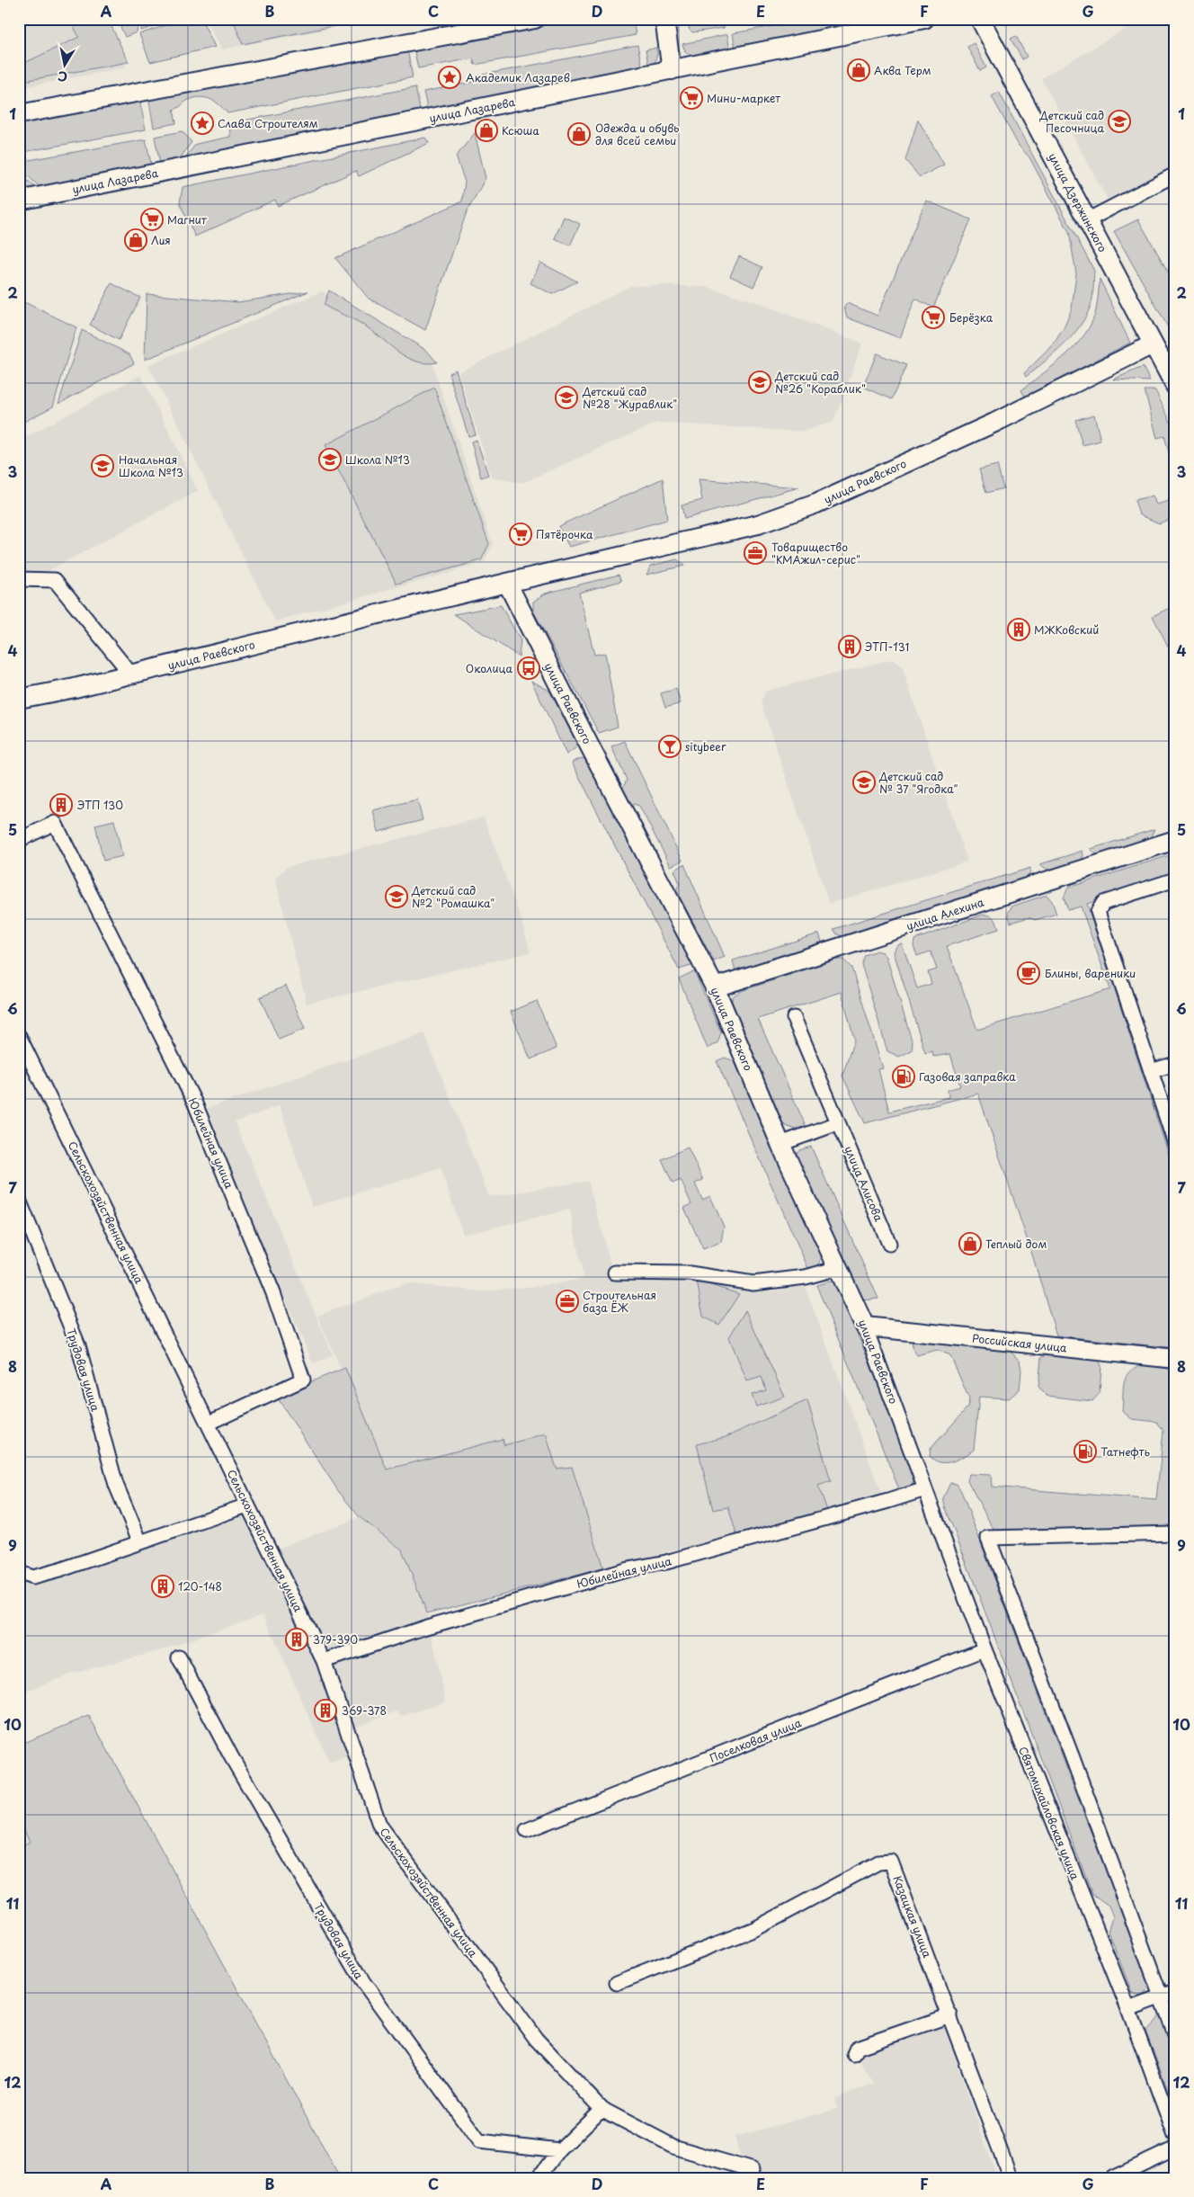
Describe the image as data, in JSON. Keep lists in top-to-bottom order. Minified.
{"streets":{"main road":["улица Лазарева","улица Дзержинского","улица Раевского","улица Алехина","Российская улица"],"street":["Юбилейная улица","улица Алисова","Сельскохозяйственная улица","Трудовая улица","Поселковая улица","Святомихайловская улица","Казацкая улица"]},"crossings":[["улица Дзержинского","улица Раевского"],["улица Раевского","улица Алехина"],["улица Раевского","Юбилейная улица"],["улица Раевского","Российская улица"],["улица Раевского","Святомихайловская улица"],["Юбилейная улица","Сельскохозяйственная улица"],["Юбилейная улица","Святомихайловская улица"],["Поселковая улица","Святомихайловская улица"]],"places":{"shop":["Аква Терм","Ксюша","Одежда и обувь для всей семьи","Лия","Теплый дом"],"place":["Академик Лазарев","Слава Строителям"],"supermarket":["Мини-маркет","Магнит","Берёзка","Пятёрочка"],"school or university":["Детский сад Песочница","Детский сад №26 \"Кораблик\"","Детский сад №28 \"Журавлик\"","Школа №13","Начальная Школа №13","Детский сад № 37 \"Ягодка\"","Детский сад №2 \"Ромашка\""],"office":["Товарищество \"КМАжил-серис\"","Строительная база ЁЖ"],"building":["МЖКовский","ЭТП-131","ЭТП 130","120-148","379-390","369-378"],"bus stop":["Околица"],"bar":["sitybeer"],"cafe":["Блины, вареники"],"fuel station":["Газовая заправка","Татнефть"]},"north":"bottom","grid":{"columns":["A","B","C","D","E","F","G"],"rows":["1","2","3","4","5","6","7","8","9","10","11","12"]}}
